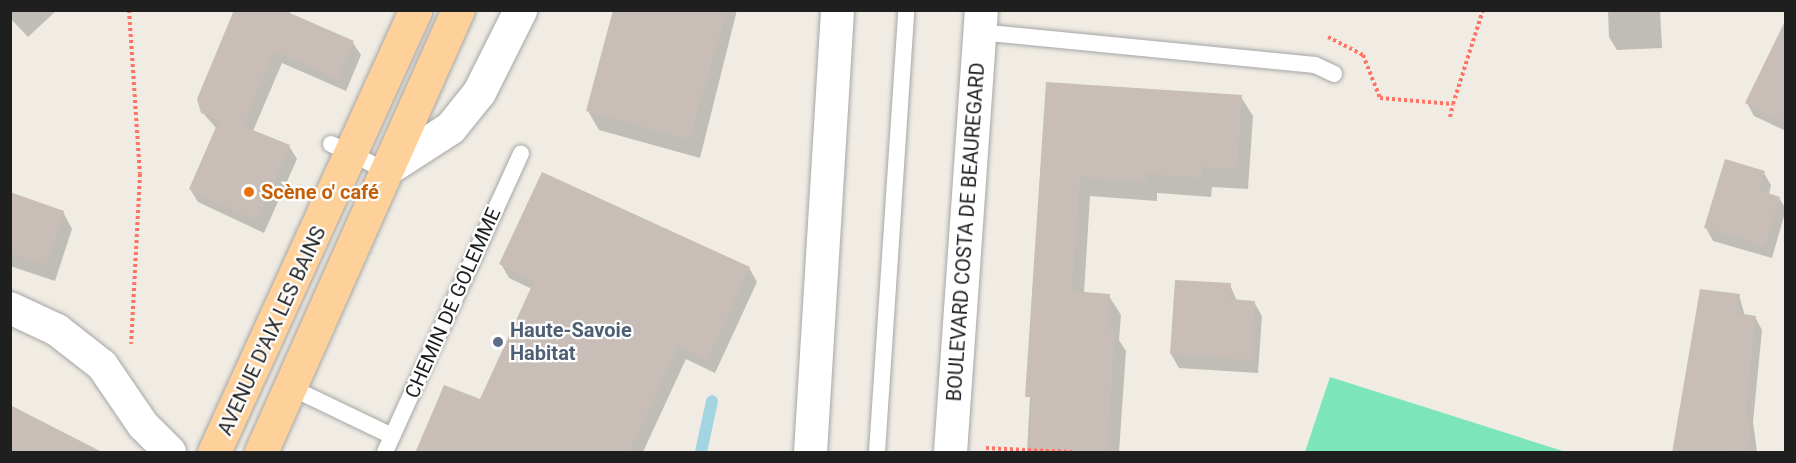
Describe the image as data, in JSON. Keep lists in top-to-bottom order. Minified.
{"streets":{"main road":["AVENUE D'AIX LES BAINS"],"street":["BOULEVARD COSTA DE BEAUREGARD"],"lane":["CHEMIN DE GOLEMME"]},"places":["Scène o' café","Haute-Savoie Habitat"]}
